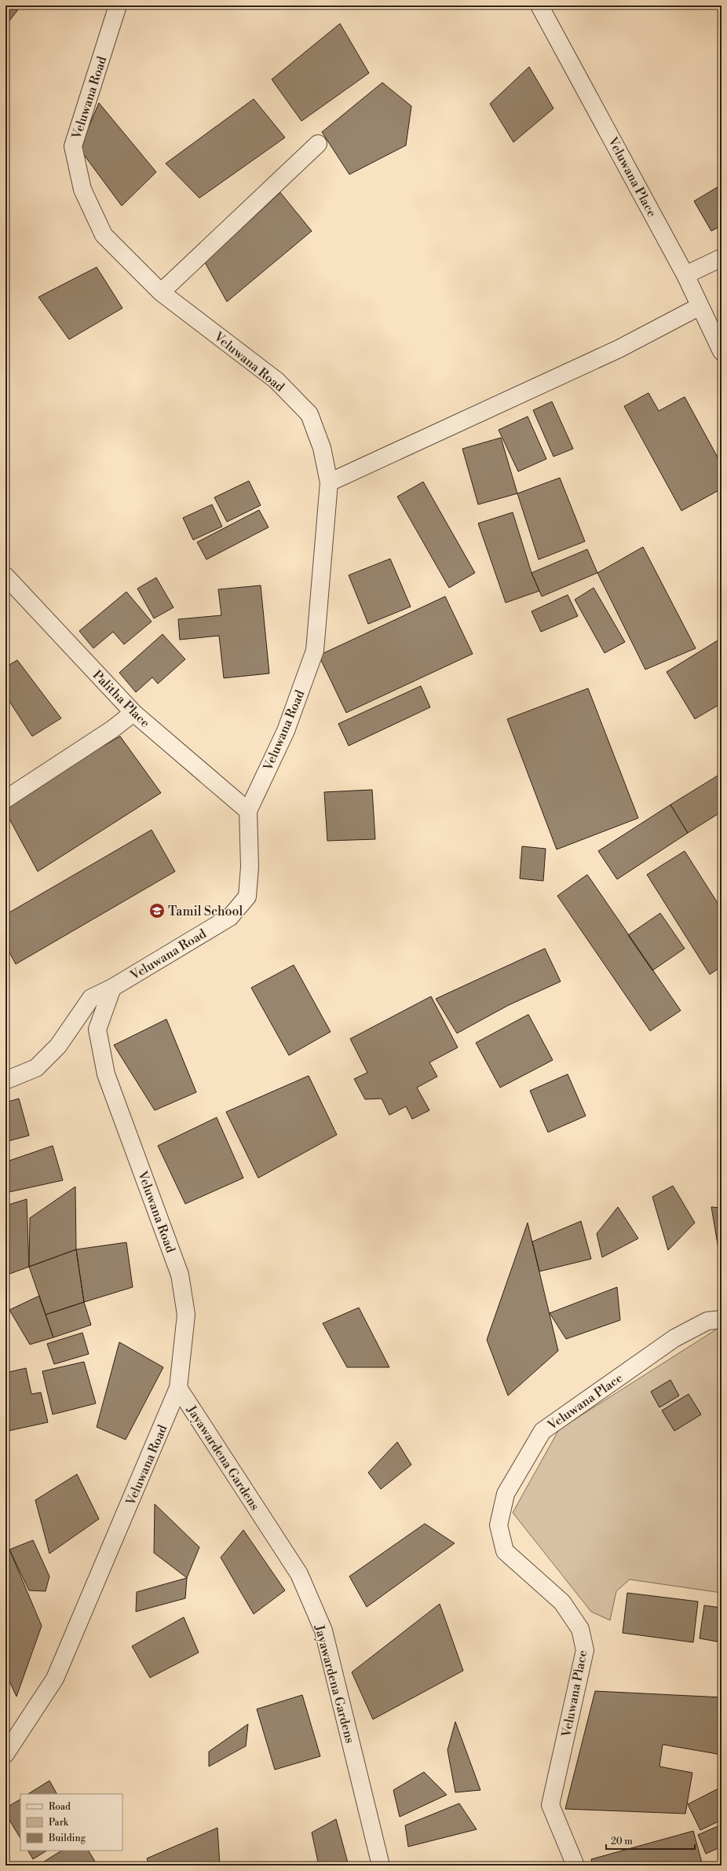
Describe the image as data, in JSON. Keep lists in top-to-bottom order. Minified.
{"streets":{"street":["Veluwana Road","Veluwana Place","Palitha Place","Jayawardena Gardens"]},"crossings":[["Veluwana Road","Palitha Place"],["Veluwana Road","Jayawardena Gardens"]],"places":{"school or university":["Tamil School"]},"legend":["Road","Park","Building"],"scale_bar":"20 m"}
